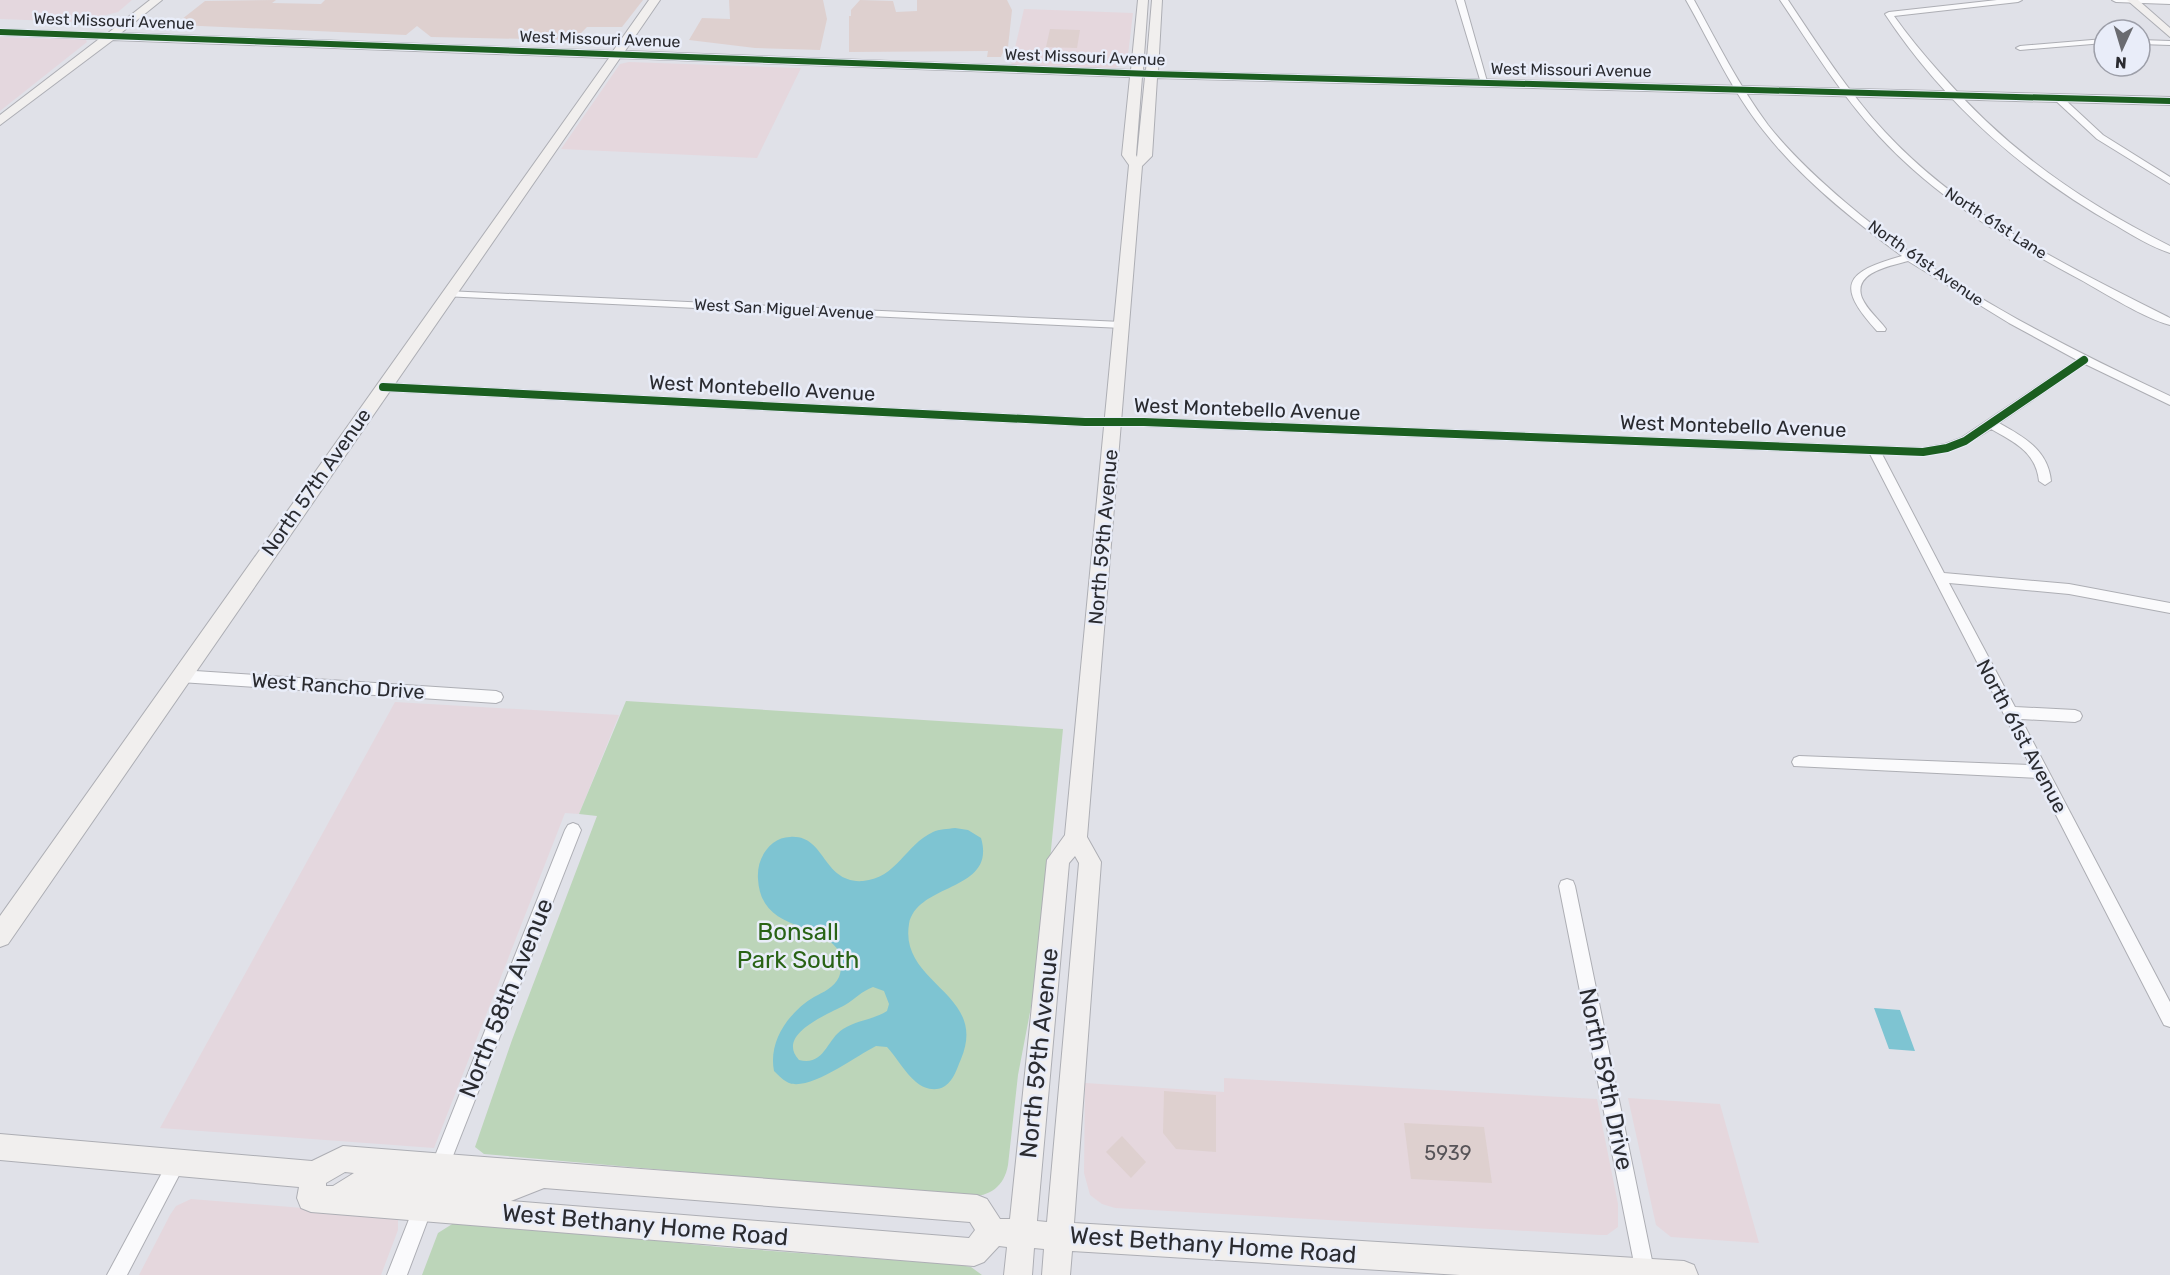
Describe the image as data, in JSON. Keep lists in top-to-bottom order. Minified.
{"streets":{"street":["West Missouri Avenue","North 61st Lane","North 61st Avenue","West San Miguel Avenue","West Montebello Avenue","North 57th Avenue","North 59th Avenue","West Rancho Drive","North 58th Avenue","North 59th Drive","West Bethany Home Road"]},"crossings":[["West Missouri Avenue","North 61st Lane"],["West Missouri Avenue","North 61st Avenue"],["West Missouri Avenue","North 57th Avenue"],["West Missouri Avenue","North 59th Avenue"],["North 61st Avenue","West Montebello Avenue"],["West San Miguel Avenue","North 57th Avenue"],["West San Miguel Avenue","North 59th Avenue"],["West Montebello Avenue","North 57th Avenue"],["West Montebello Avenue","North 59th Avenue"],["North 57th Avenue","West Rancho Drive"],["North 59th Avenue","West Bethany Home Road"],["North 58th Avenue","West Bethany Home Road"],["North 59th Drive","West Bethany Home Road"]],"parks":["Bonsall Park South"],"house_numbers":["5939"],"north":"bottom"}
